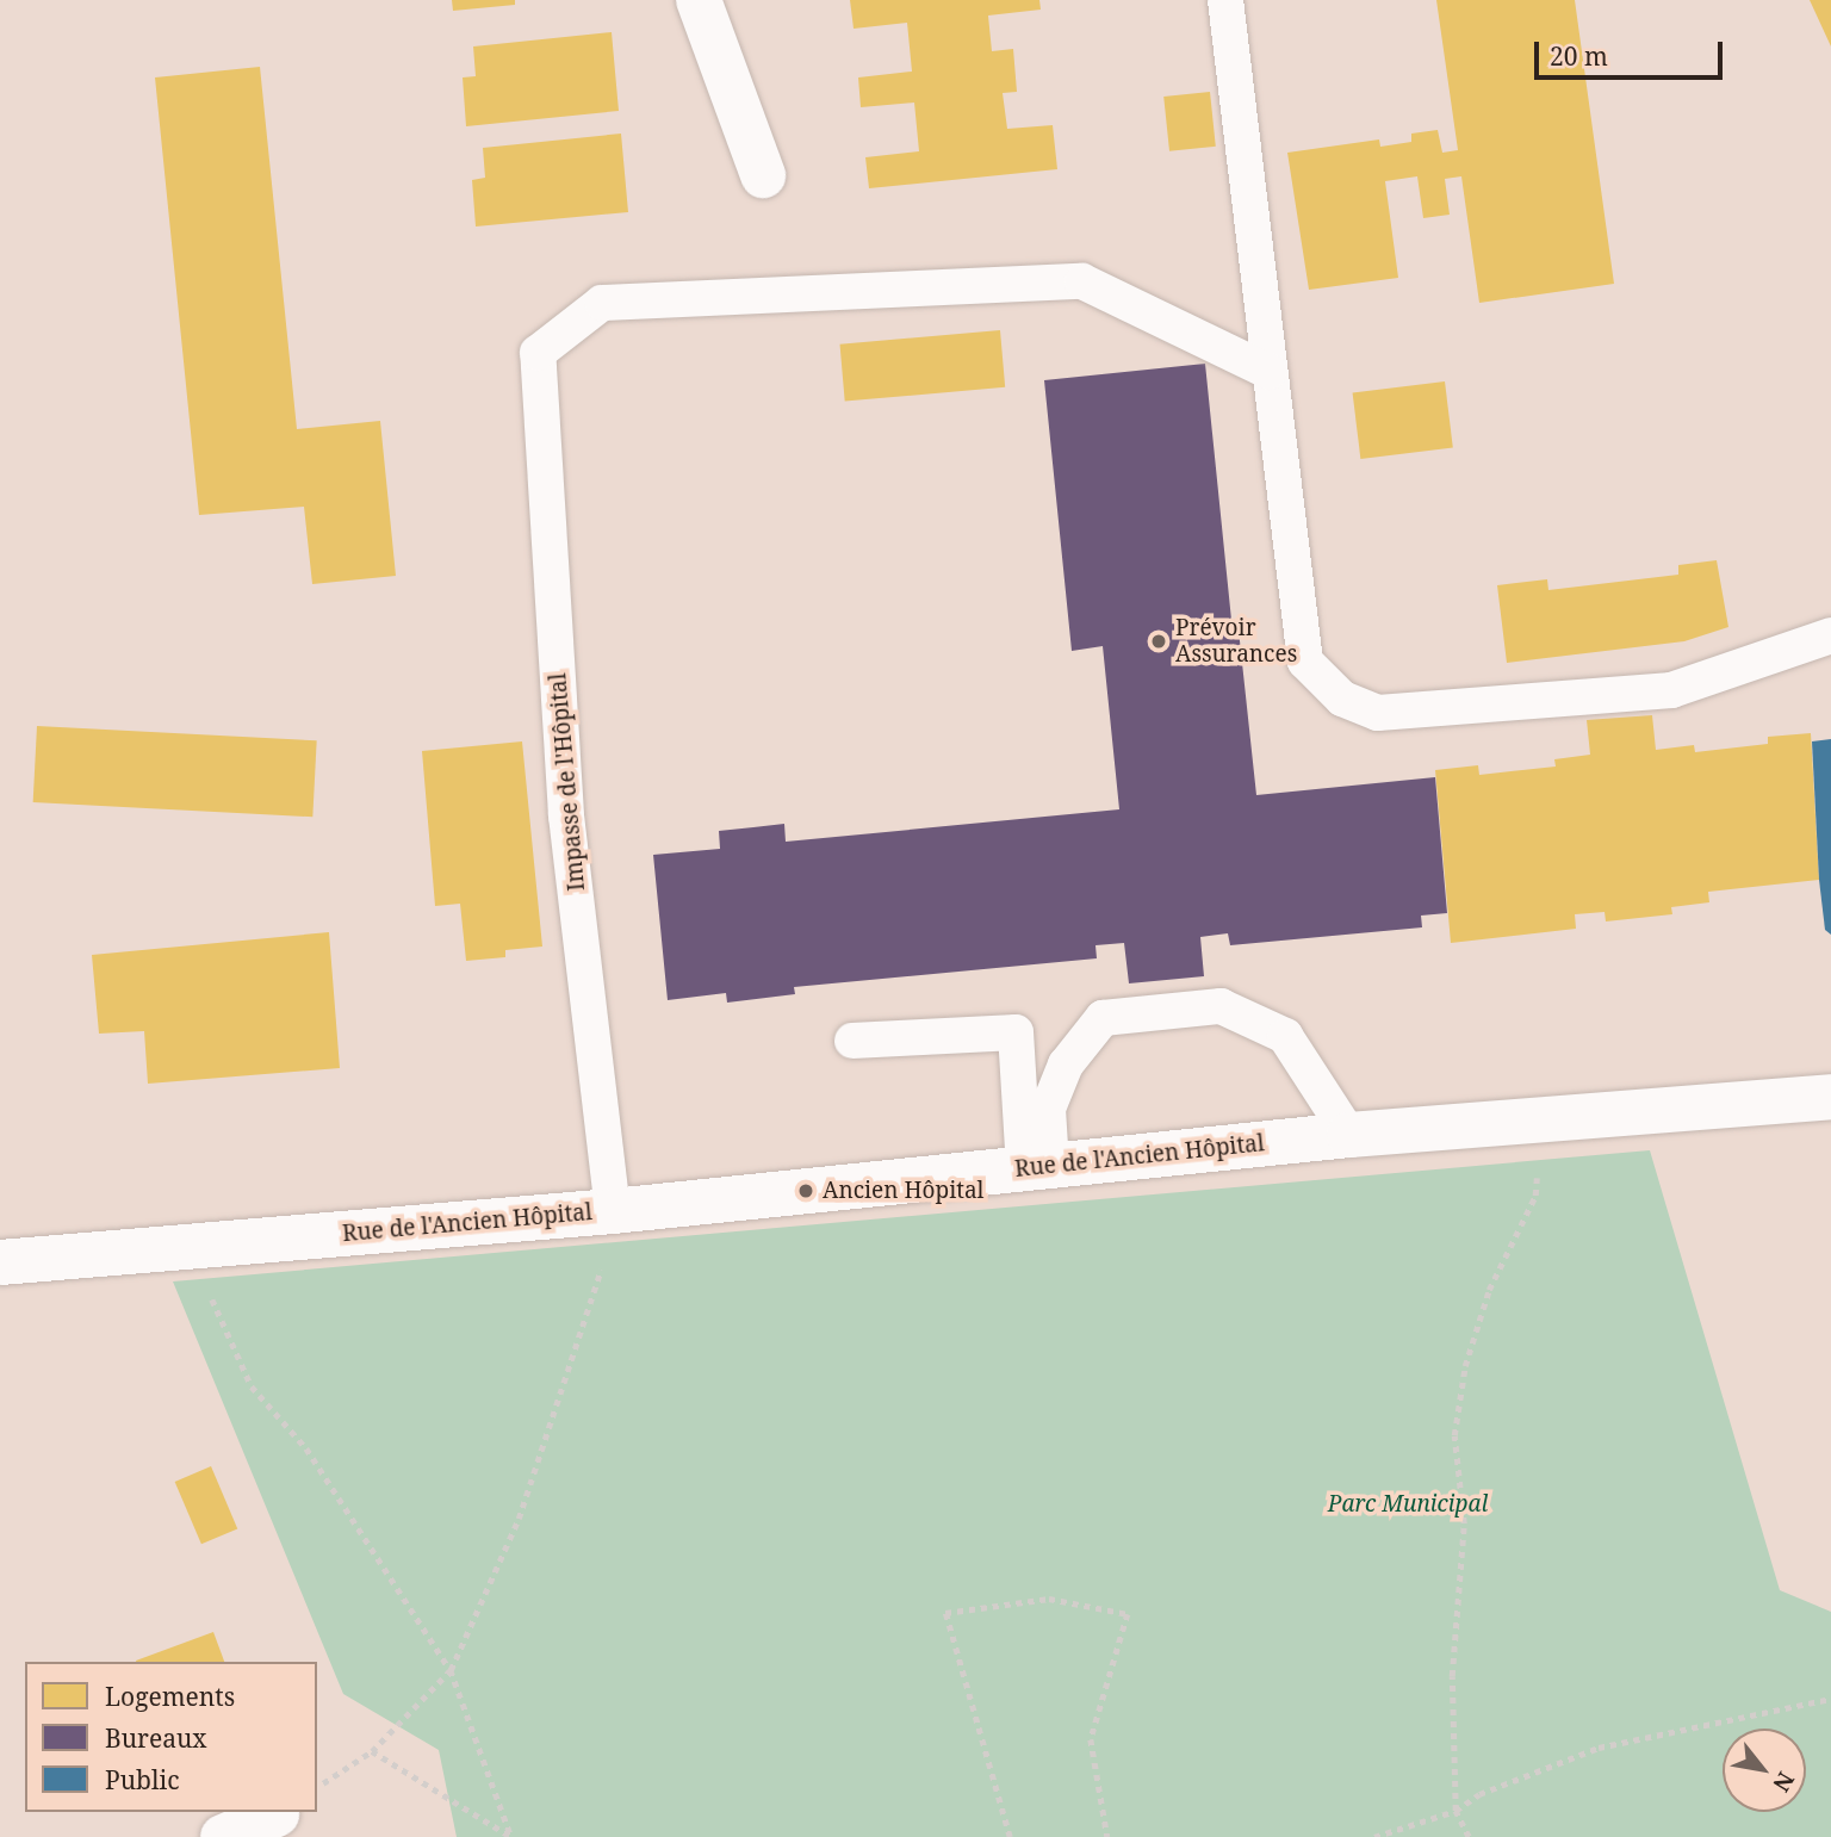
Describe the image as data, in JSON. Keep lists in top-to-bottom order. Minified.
{"streets":{"street":["Rue de l'Ancien Hôpital"],"lane":["Impasse de l'Hôpital"]},"crossings":[["Impasse de l'Hôpital","Rue de l'Ancien Hôpital"]],"parks":["Parc Municipal"],"places":["Prévoir Assurances","Ancien Hôpital"],"legend":["Logements","Bureaux","Public"],"scale_bar":"20 m","north":"bottom right"}
